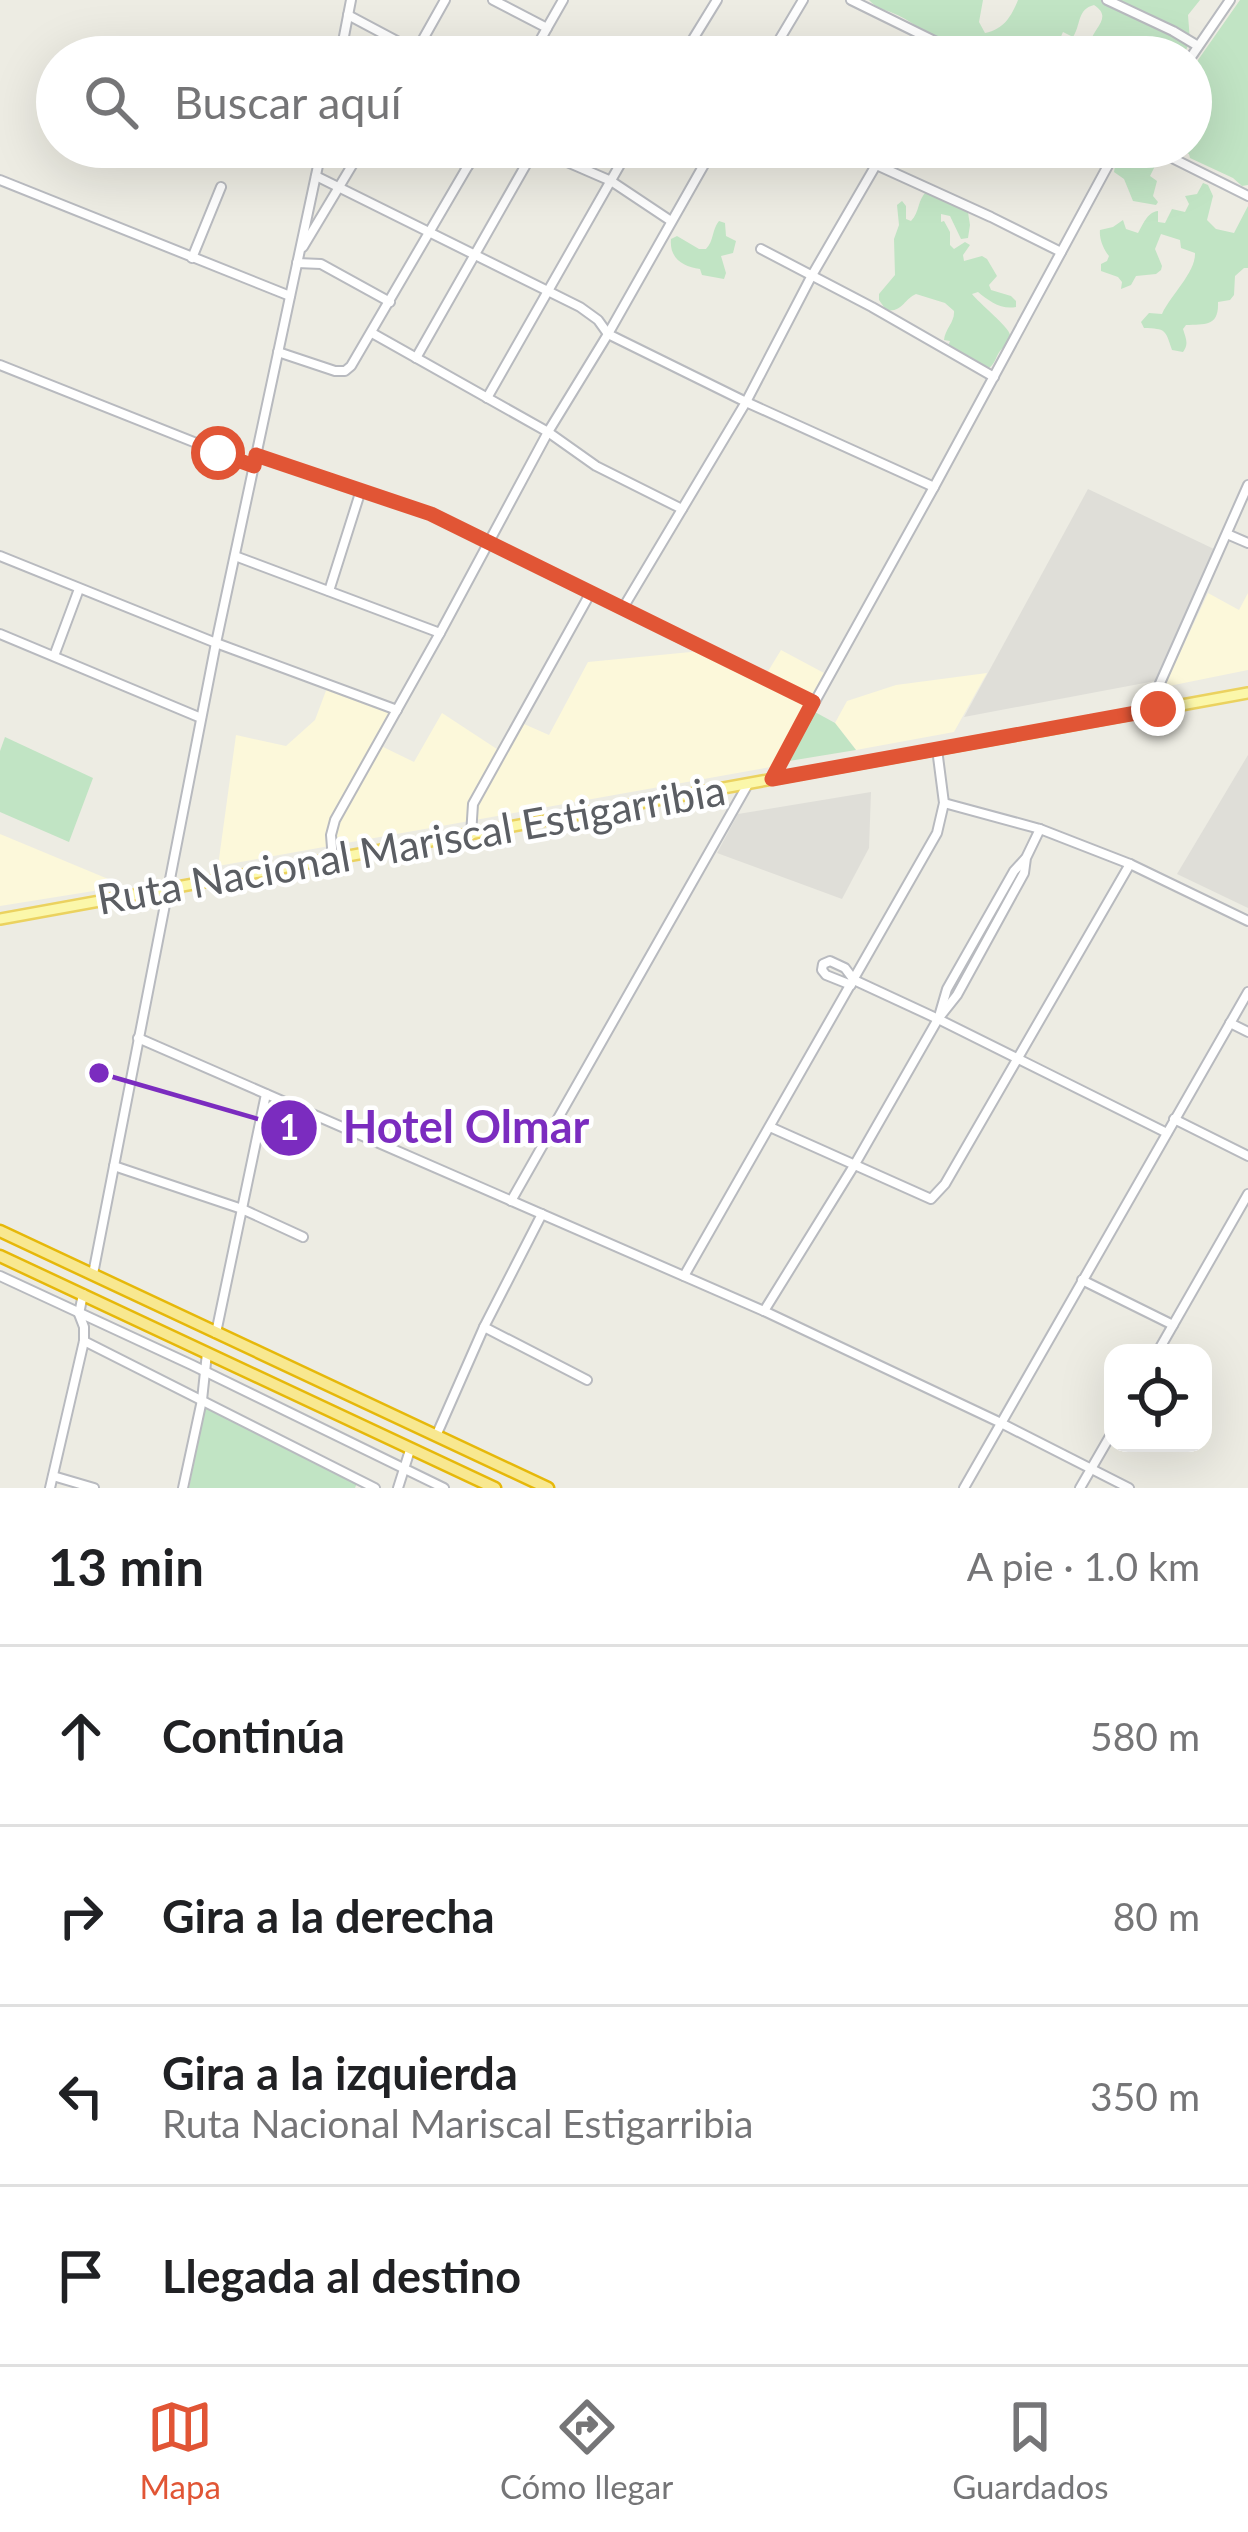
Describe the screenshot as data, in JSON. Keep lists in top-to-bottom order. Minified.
{"streets":{"main road":["Ruta Nacional Mariscal Estigarribia"]},"places":["Hotel Olmar"],"page":{"search":"Buscar aquí","heading":["13 min","A pie · 1.0 km"],"list":[["Continúa","580 m"],["Gira a la derecha","80 m"],["Gira a la izquierda","Ruta Nacional Mariscal Estigarribia","350 m"],"Llegada al destino"],"nav":["Mapa","Cómo llegar","Guardados"]}}
